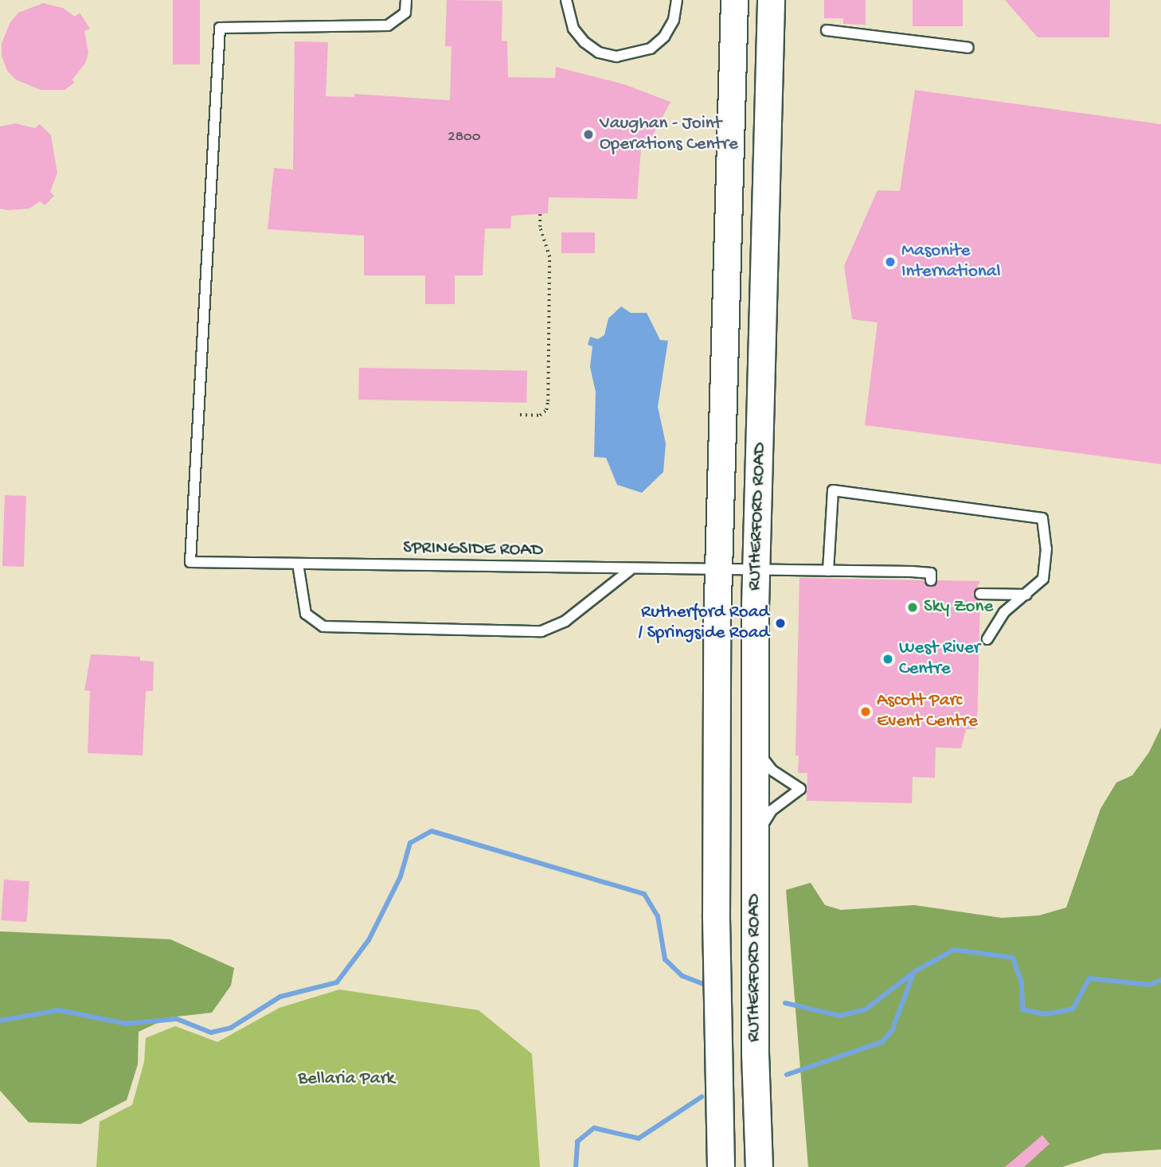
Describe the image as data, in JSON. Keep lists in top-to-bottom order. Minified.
{"streets":{"main road":["RUTHERFORD ROAD"],"lane":["SPRINGSIDE ROAD"]},"crossings":[["RUTHERFORD ROAD","SPRINGSIDE ROAD"]],"parks":["Bellaria Park"],"places":["Vaughan - Joint Operations Centre","Masonite International","Sky Zone","Rutherford Road / Springside Road","West River Centre","Ascott Parc Event Centre"],"house_numbers":["2800"]}
